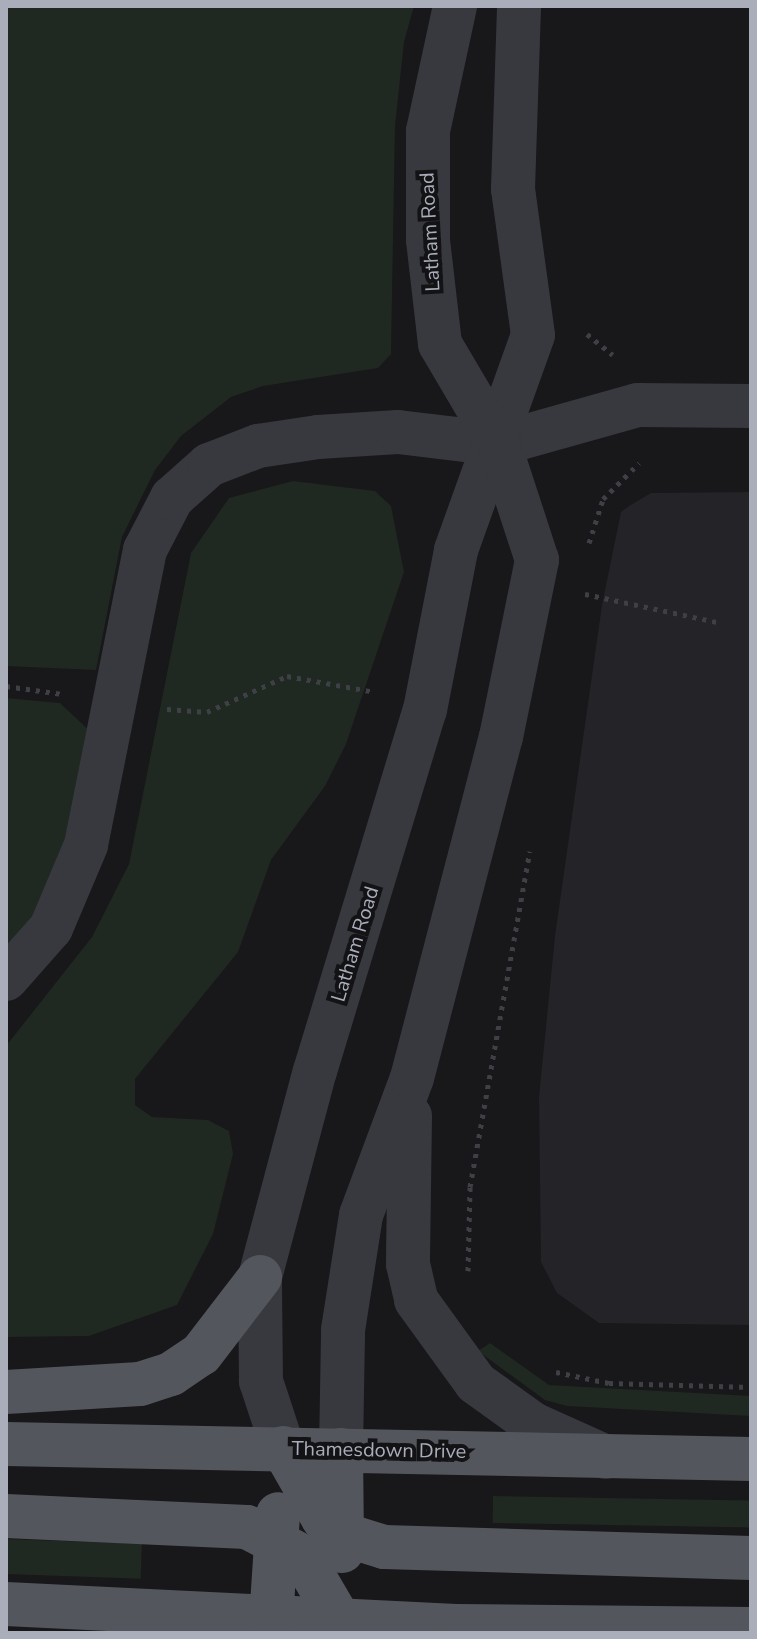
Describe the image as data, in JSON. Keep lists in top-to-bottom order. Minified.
{"streets":{"main road":["Thamesdown Drive"],"street":["Latham Road"]},"crossings":[["Latham Road","Thamesdown Drive"]]}
